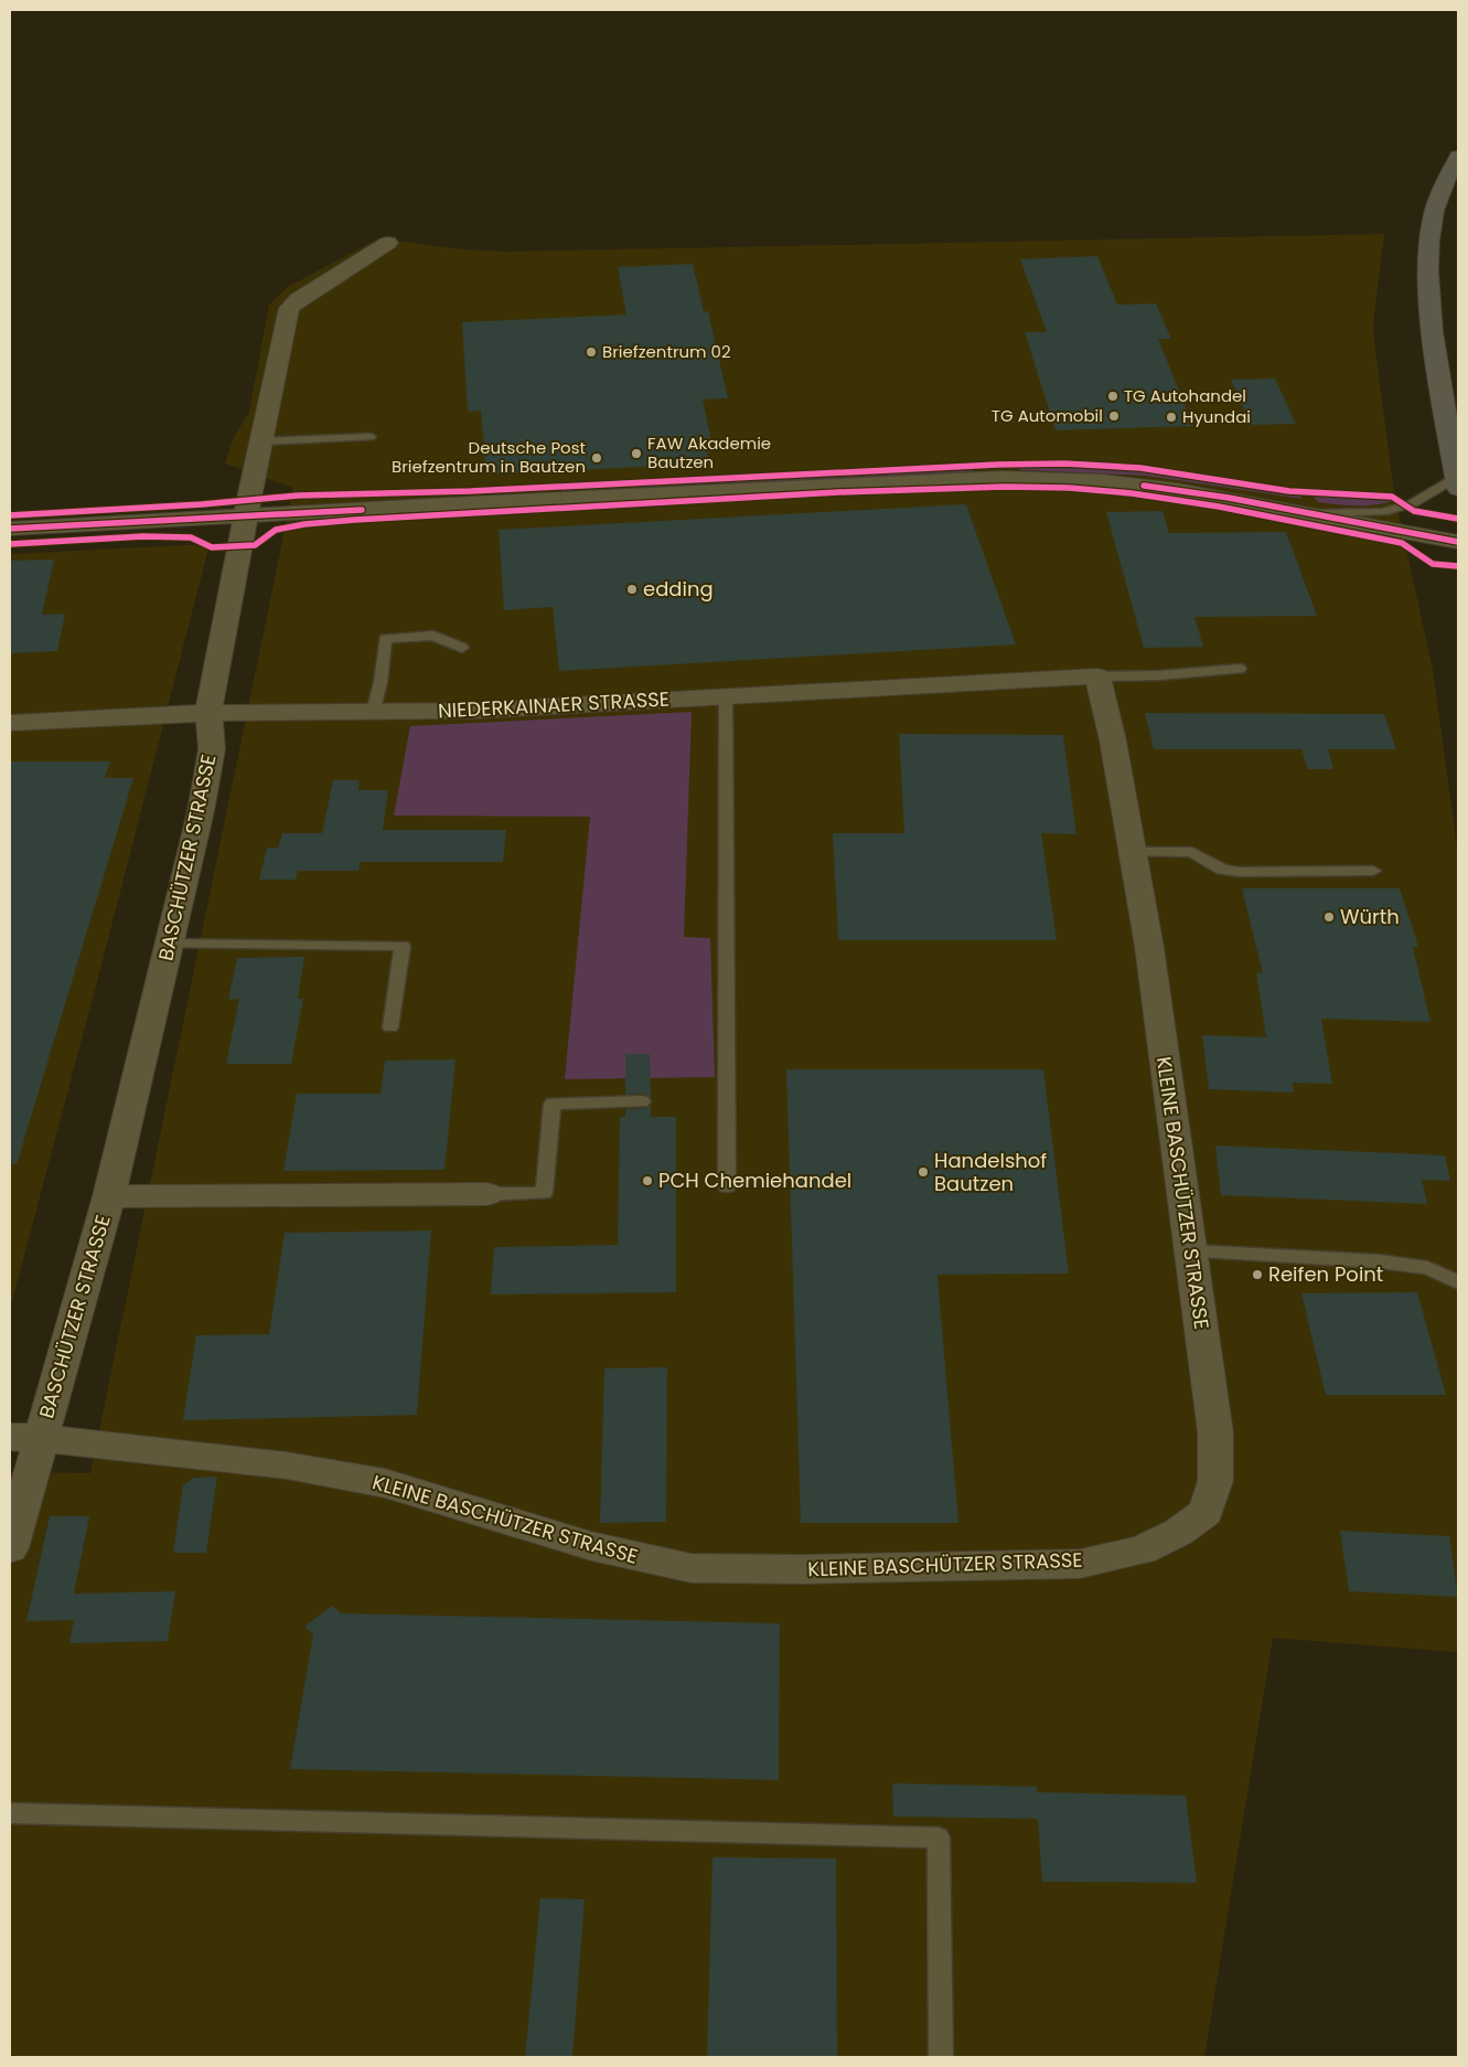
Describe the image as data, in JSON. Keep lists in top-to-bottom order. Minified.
{"streets":{"street":["NIEDERKAINAER STRASSE","BASCHÜTZER STRASSE","KLEINE BASCHÜTZER STRASSE"]},"crossings":[["NIEDERKAINAER STRASSE","BASCHÜTZER STRASSE"],["NIEDERKAINAER STRASSE","KLEINE BASCHÜTZER STRASSE"],["BASCHÜTZER STRASSE","KLEINE BASCHÜTZER STRASSE"]],"places":["Briefzentrum 02","TG Autohandel","TG Automobil","Hyundai","FAW Akademie Bautzen","Deutsche Post Briefzentrum in Bautzen","edding","Würth","Handelshof Bautzen","PCH Chemiehandel","Reifen Point"]}
